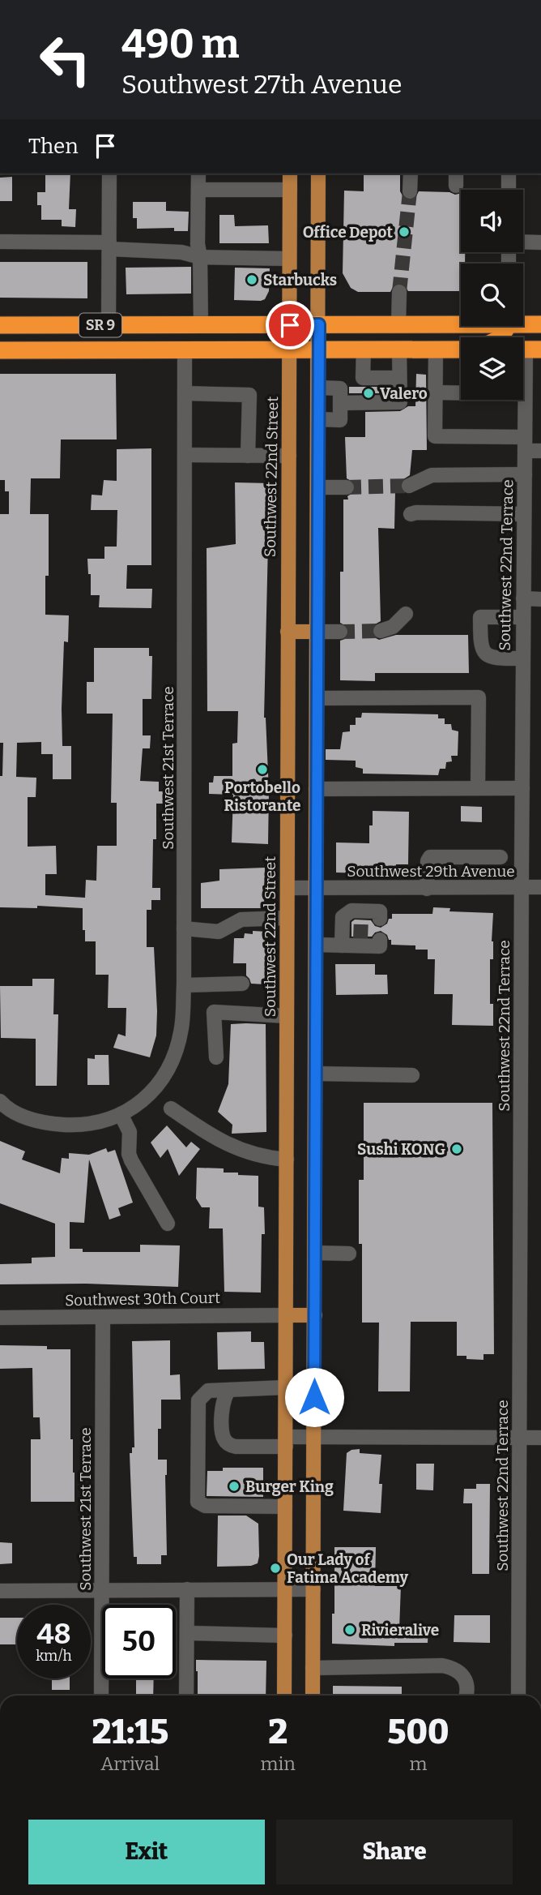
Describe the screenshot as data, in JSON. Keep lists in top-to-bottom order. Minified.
{"streets":{"highway":["SR 9"],"main road":["Southwest 22nd Street"],"street":["Southwest 22nd Terrace","Southwest 21st Terrace","Southwest 29th Avenue","Southwest 30th Court"]},"crossings":[["SR 9","Southwest 22nd Street"],["SR 9","Southwest 21st Terrace"],["Southwest 22nd Street","Southwest 29th Avenue"],["Southwest 22nd Street","Southwest 30th Court"],["Southwest 22nd Terrace","Southwest 29th Avenue"],["Southwest 21st Terrace","Southwest 30th Court"]],"places":["Office Depot","Starbucks","Valero","Portobello Ristorante","Sushi KONG","Burger King","Our Lady of Fatima Academy","Rivieralive"],"page":{"turn":["490 m","Southwest 27th Avenue"],"then":"Then","speed":"48 km/h","limit":"50","eta":["21:15","Arrival","2","min","500","m"],"buttons":["Exit","Share"]}}
